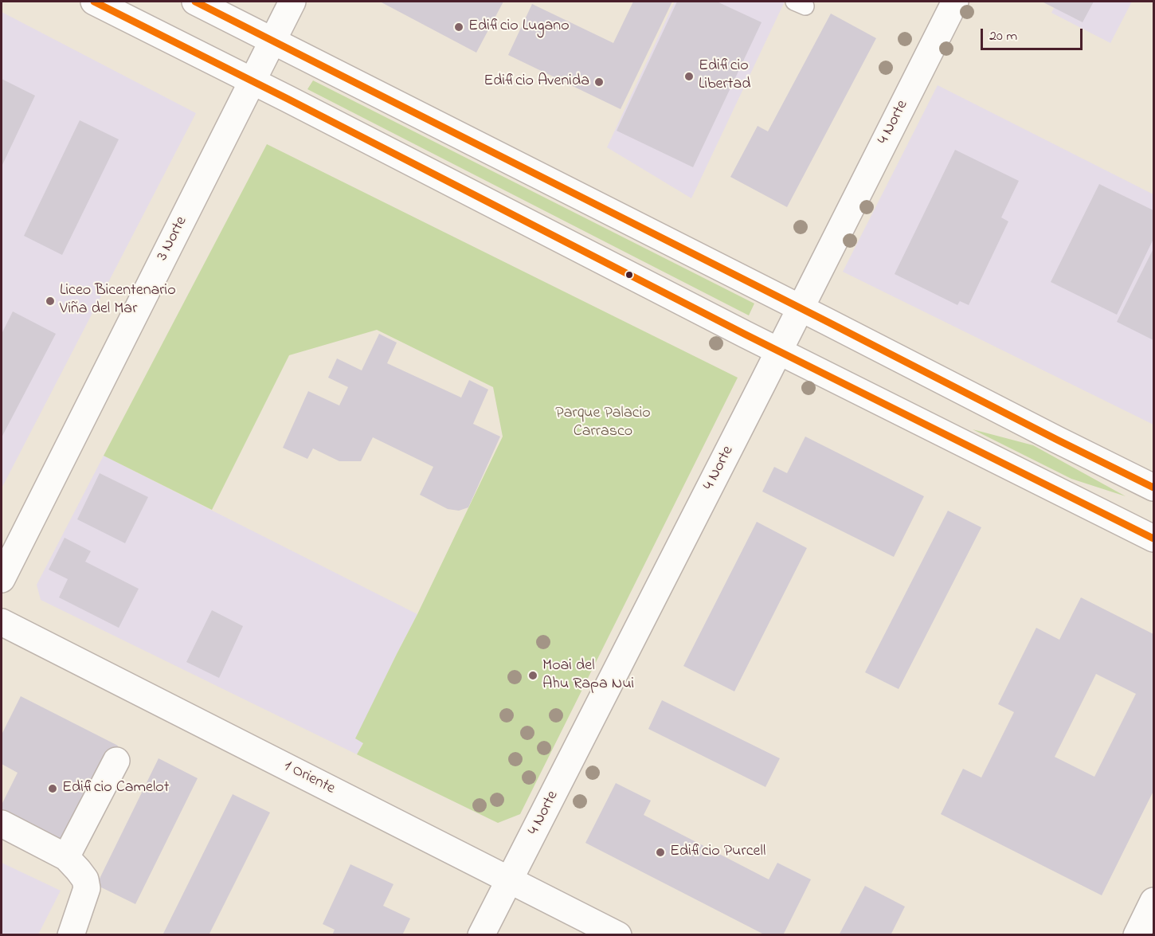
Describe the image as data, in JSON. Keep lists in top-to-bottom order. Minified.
{"streets":{"street":["4 Norte","3 Norte","1 Oriente"]},"crossings":[["4 Norte","1 Oriente"]],"parks":["Parque Palacio Carrasco"],"places":["Edificio Lugano","Edificio Libertad","Edificio Avenida","Liceo Bicentenario Viña del Mar","Moai del Ahu Rapa Nui","Edificio Camelot","Edificio Purcell"],"scale_bar":"20 m"}
